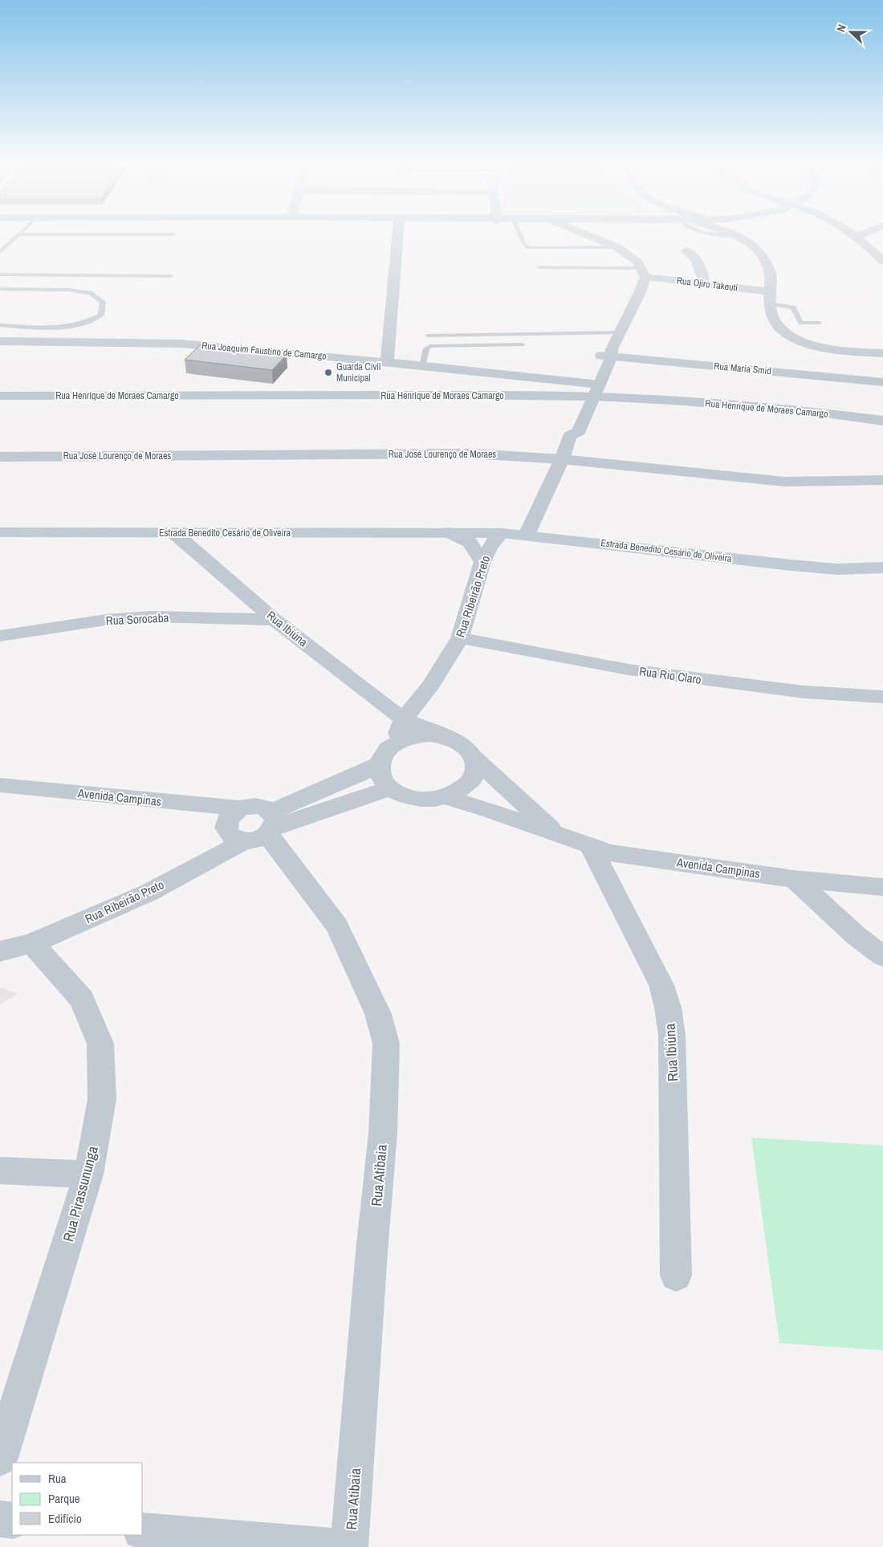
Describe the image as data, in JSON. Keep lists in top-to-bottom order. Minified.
{"streets":{"main road":["Estrada Benedito Cesário de Oliveira"],"street":["Rua Ojiro Takeuti","Rua Joaquim Faustino de Camargo","Rua Maria Smid","Rua Henrique de Moraes Camargo","Rua José Lourenço de Moraes","Rua Ribeirão Preto","Rua Sorocaba","Rua Ibiúna","Rua Rio Claro","Avenida Campinas","Rua Atibaia","Rua Pirassununga"]},"crossings":[["Rua Joaquim Faustino de Camargo","Rua Henrique de Moraes Camargo"],["Estrada Benedito Cesário de Oliveira","Rua Ribeirão Preto"],["Estrada Benedito Cesário de Oliveira","Rua Ibiúna"],["Rua Ribeirão Preto","Rua Ibiúna"],["Rua Ribeirão Preto","Rua Rio Claro"],["Rua Ribeirão Preto","Avenida Campinas"],["Rua Ribeirão Preto","Rua Atibaia"],["Rua Ribeirão Preto","Rua Pirassununga"],["Rua Sorocaba","Rua Ibiúna"],["Rua Ibiúna","Avenida Campinas"],["Avenida Campinas","Rua Atibaia"]],"places":["Guarda Cívil Municipal"],"legend":["Rua","Parque","Edifício"],"north":"left"}
